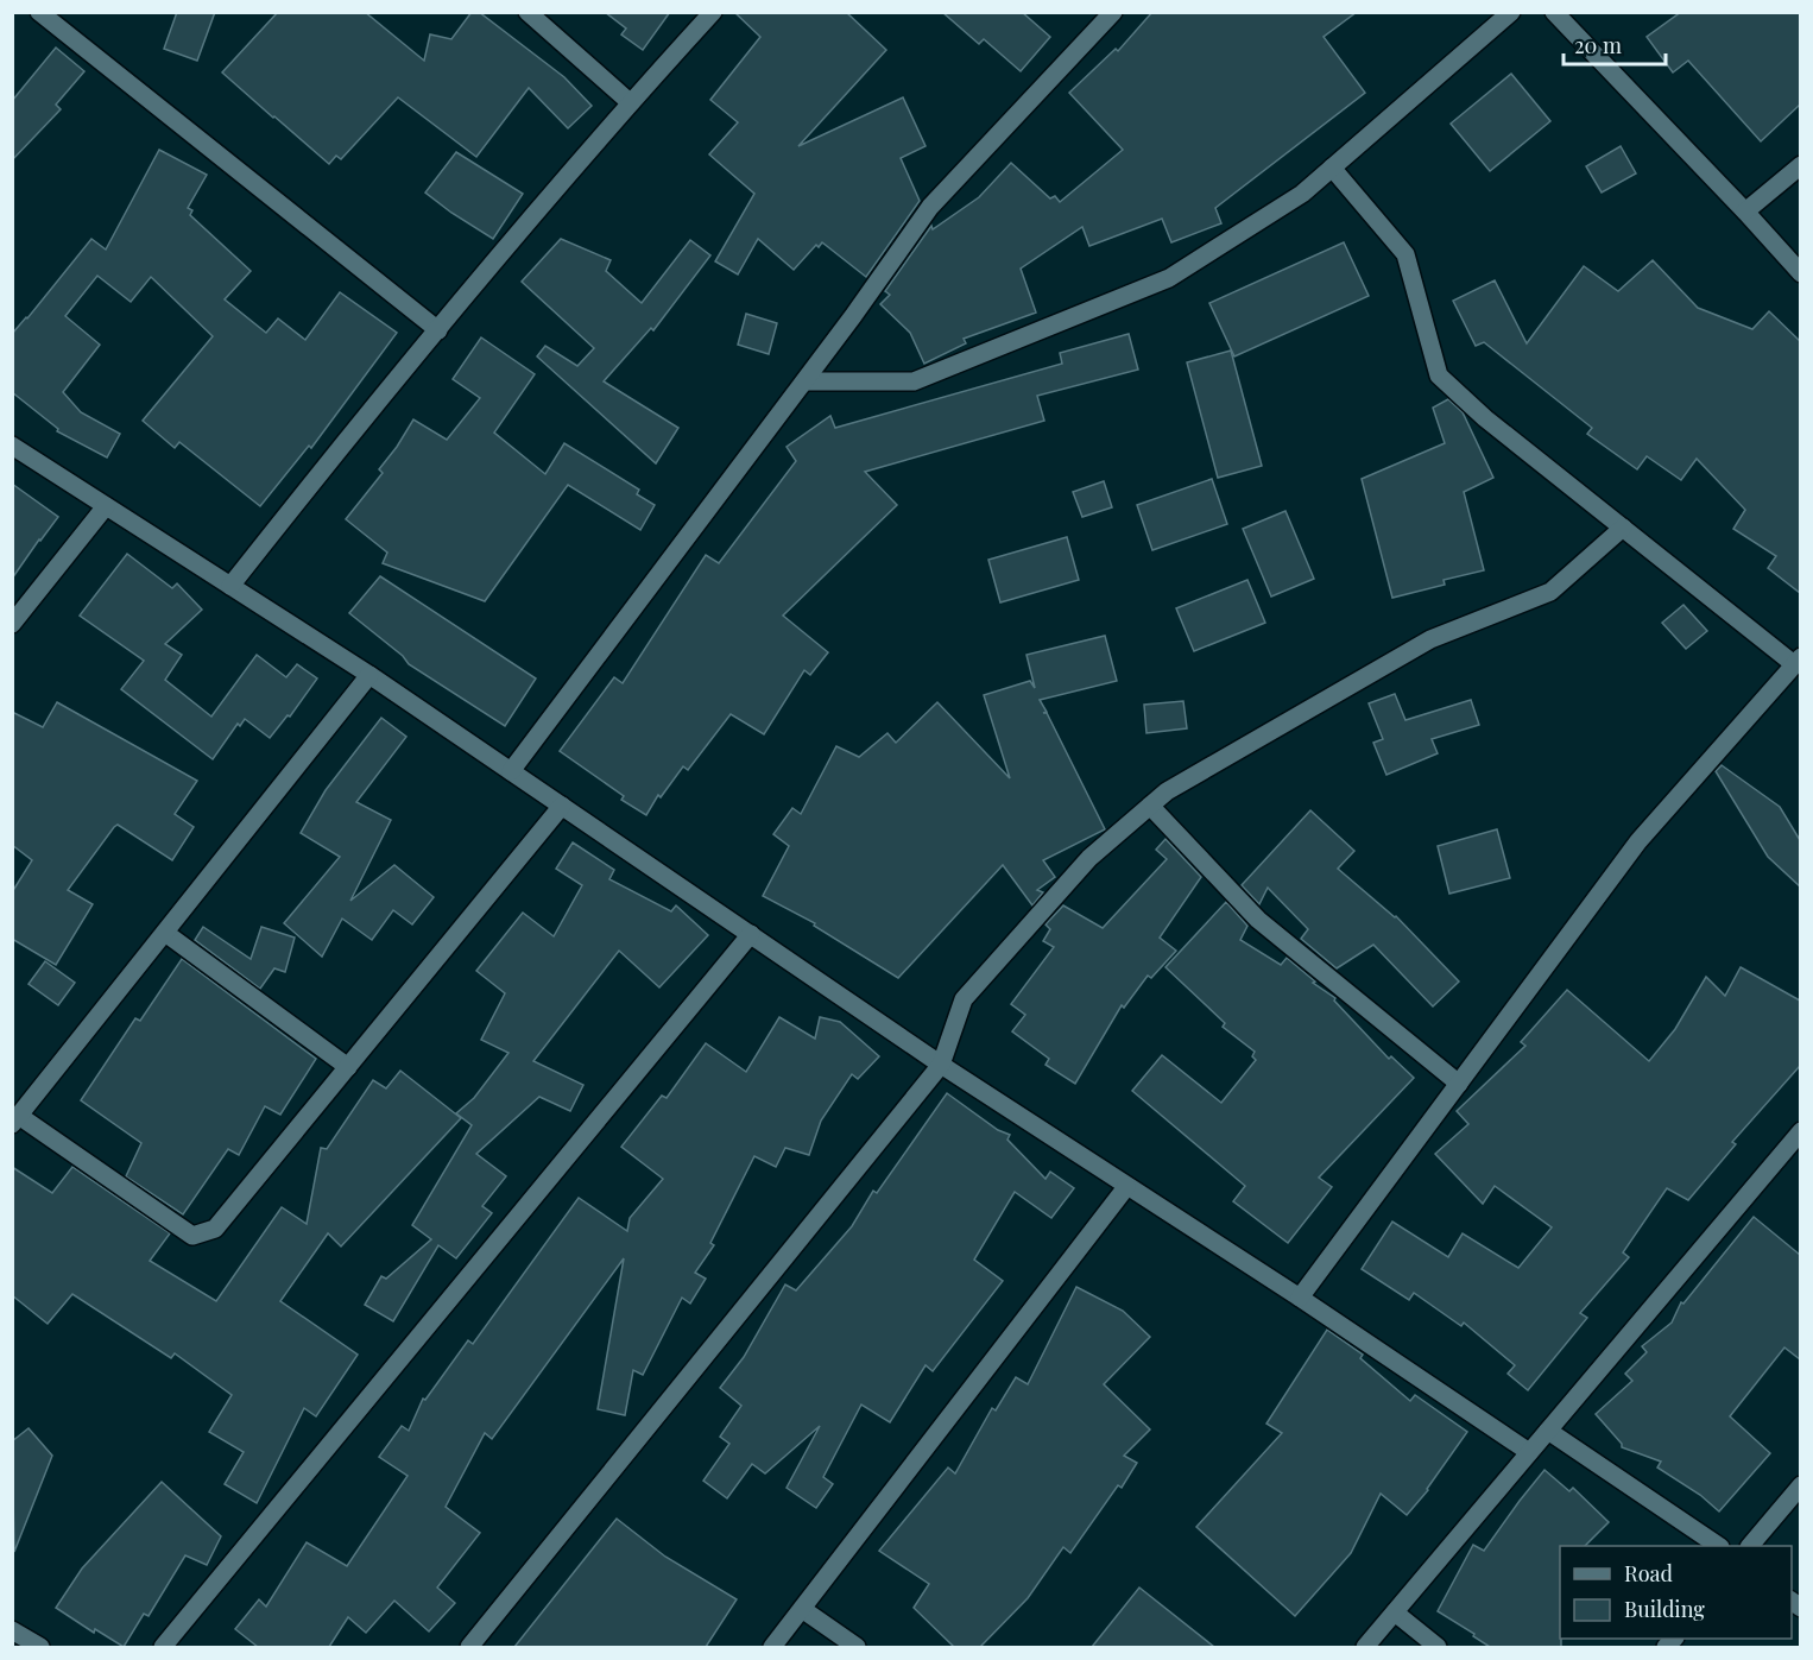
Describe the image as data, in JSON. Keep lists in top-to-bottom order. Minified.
{"legend":["Road","Building"],"scale_bar":"20 m"}
